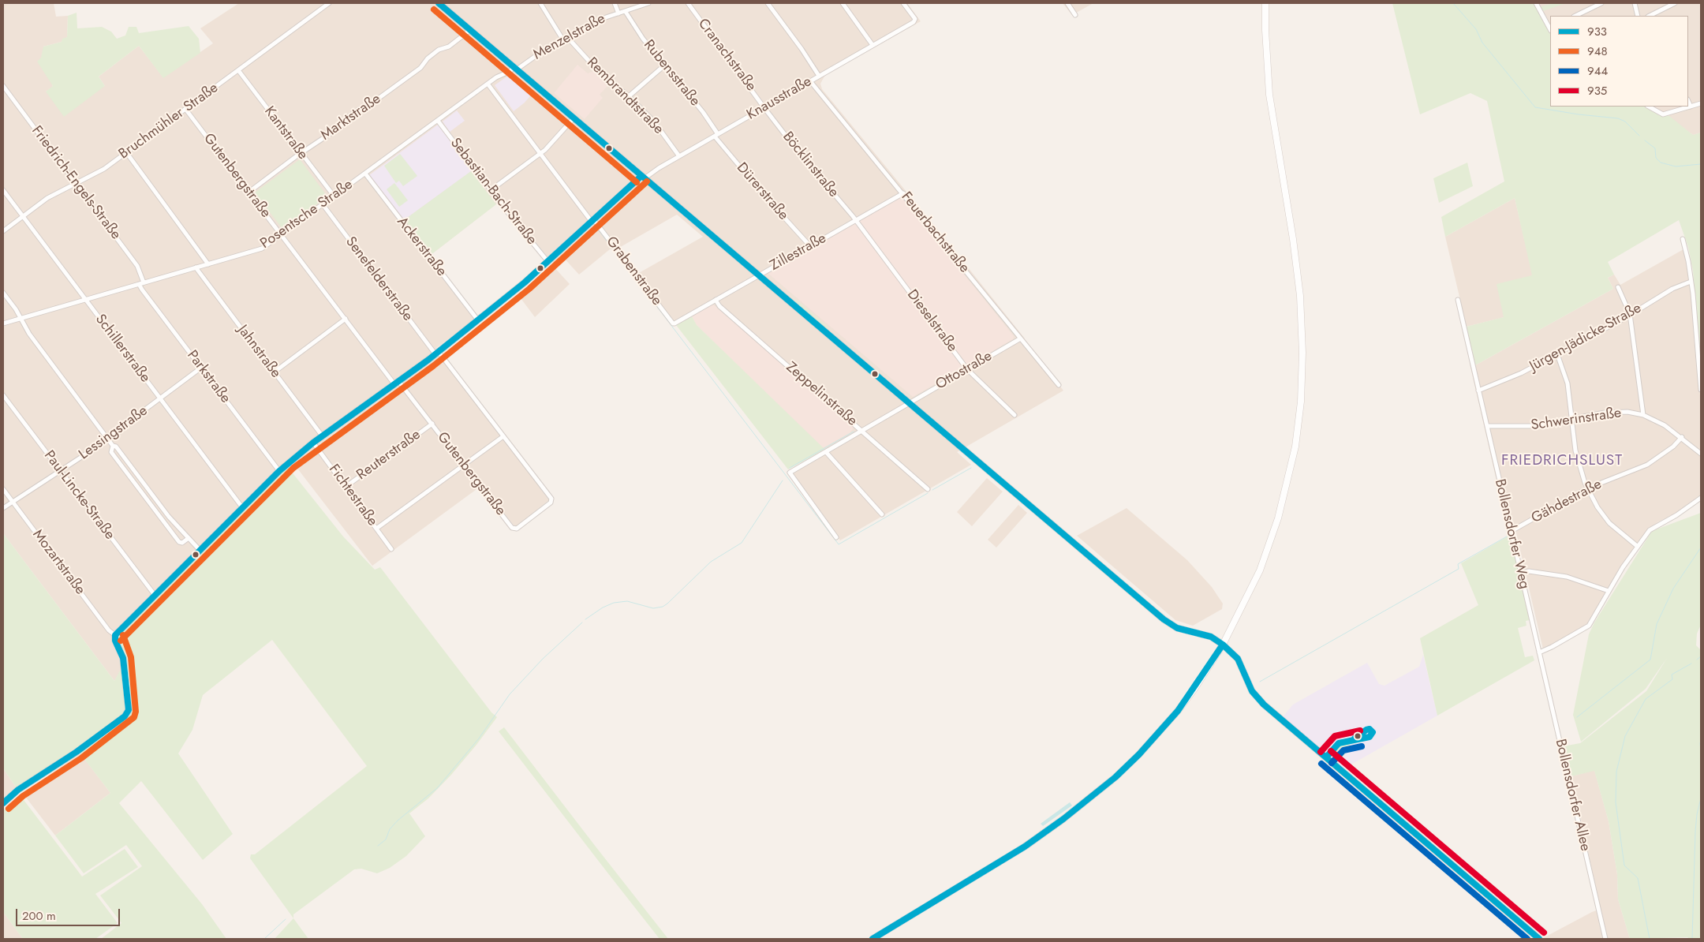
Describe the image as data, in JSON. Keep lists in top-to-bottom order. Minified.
{"streets":{"street":["Menzelstraße","Cranachstraße","Rubensstraße","Rembrandtstraße","Knausstraße","Marktstraße","Bruchmühler Straße","Kantstraße","Böcklinstraße","Gutenbergstraße","Friedrich-Engels-Straße","Sebastian-Bach-Straße","Dürerstraße","Posentsche Straße","Feuerbachstraße","Ackerstraße","Zillestraße","Grabenstraße","Senefelderstraße","Dieselstraße","Jürgen-Jädicke-Straße","Schillerstraße","Jahnstraße","Ottostraße","Parkstraße","Zeppelinstraße","Schwerinstraße","Lessingstraße","Reuterstraße","Paul-Lincke-Straße","Fichtestraße","Gähdestraße","Bollensdorfer Weg","Mozartstraße","Bollensdorfer Allee"]},"crossings":[["Menzelstraße","Rubensstraße"],["Menzelstraße","Rembrandtstraße"],["Menzelstraße","Posentsche Straße"],["Cranachstraße","Knausstraße"],["Cranachstraße","Böcklinstraße"],["Rubensstraße","Knausstraße"],["Rubensstraße","Dürerstraße"],["Rembrandtstraße","Knausstraße"],["Knausstraße","Böcklinstraße"],["Knausstraße","Dürerstraße"],["Knausstraße","Feuerbachstraße"],["Marktstraße","Kantstraße"],["Marktstraße","Gutenbergstraße"],["Bruchmühler Straße","Kantstraße"],["Bruchmühler Straße","Gutenbergstraße"],["Bruchmühler Straße","Friedrich-Engels-Straße"],["Bruchmühler Straße","Schillerstraße"],["Kantstraße","Posentsche Straße"],["Böcklinstraße","Zillestraße"],["Böcklinstraße","Dieselstraße"],["Gutenbergstraße","Posentsche Straße"],["Gutenbergstraße","Senefelderstraße"],["Gutenbergstraße","Reuterstraße"],["Friedrich-Engels-Straße","Posentsche Straße"],["Friedrich-Engels-Straße","Parkstraße"],["Sebastian-Bach-Straße","Posentsche Straße"],["Dürerstraße","Zillestraße"],["Posentsche Straße","Ackerstraße"],["Posentsche Straße","Grabenstraße"],["Posentsche Straße","Senefelderstraße"],["Posentsche Straße","Schillerstraße"],["Posentsche Straße","Jahnstraße"],["Posentsche Straße","Parkstraße"],["Feuerbachstraße","Zillestraße"],["Feuerbachstraße","Ottostraße"],["Zillestraße","Grabenstraße"],["Zillestraße","Dieselstraße"],["Zillestraße","Zeppelinstraße"],["Dieselstraße","Ottostraße"],["Jürgen-Jädicke-Straße","Bollensdorfer Weg"],["Schillerstraße","Lessingstraße"],["Ottostraße","Zeppelinstraße"],["Parkstraße","Lessingstraße"],["Schwerinstraße","Gähdestraße"],["Schwerinstraße","Bollensdorfer Weg"],["Lessingstraße","Paul-Lincke-Straße"],["Lessingstraße","Mozartstraße"],["Reuterstraße","Fichtestraße"],["Gähdestraße","Bollensdorfer Weg"],["Bollensdorfer Weg","Bollensdorfer Allee"]],"districts":["FRIEDRICHSLUST"],"lines":["transit line 933","transit line 948","transit line 935","transit line 944"],"legend":["933","948","944","935"],"scale_bar":"200 m"}
